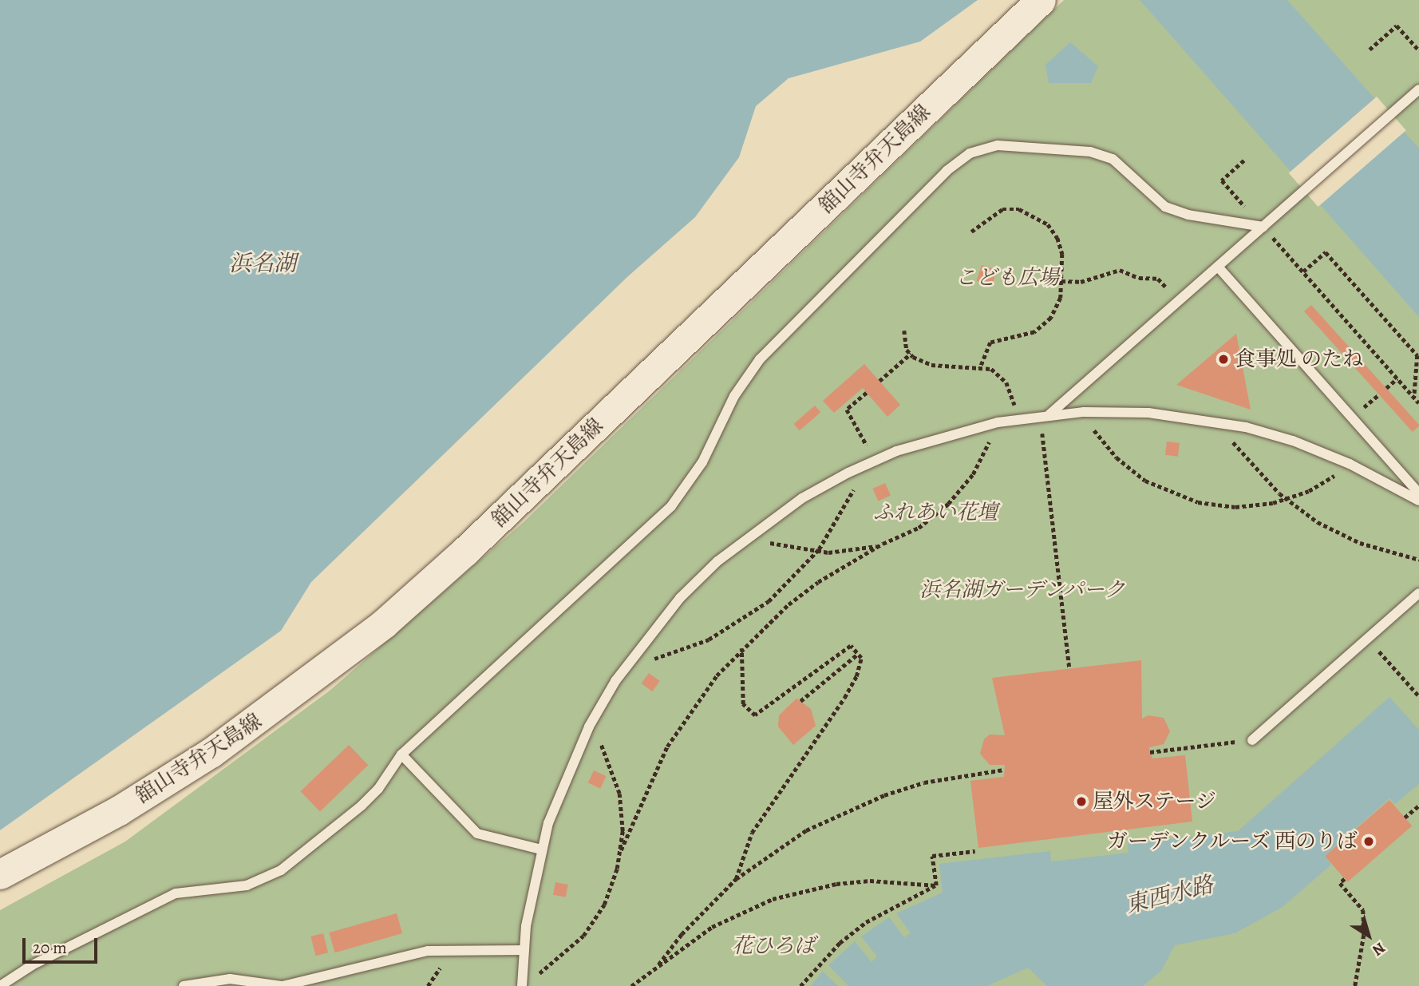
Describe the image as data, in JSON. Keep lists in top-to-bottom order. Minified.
{"streets":{"main road":["舘山寺弁天島線"]},"water":["浜名湖","東西水路"],"parks":["こども広場","ふれあい花壇","浜名湖ガーデンパーク","花ひろば"],"places":["食事処 のたね","屋外ステージ","ガーデンクルーズ 西のりば"],"scale_bar":"20 m","north":"bottom right"}
